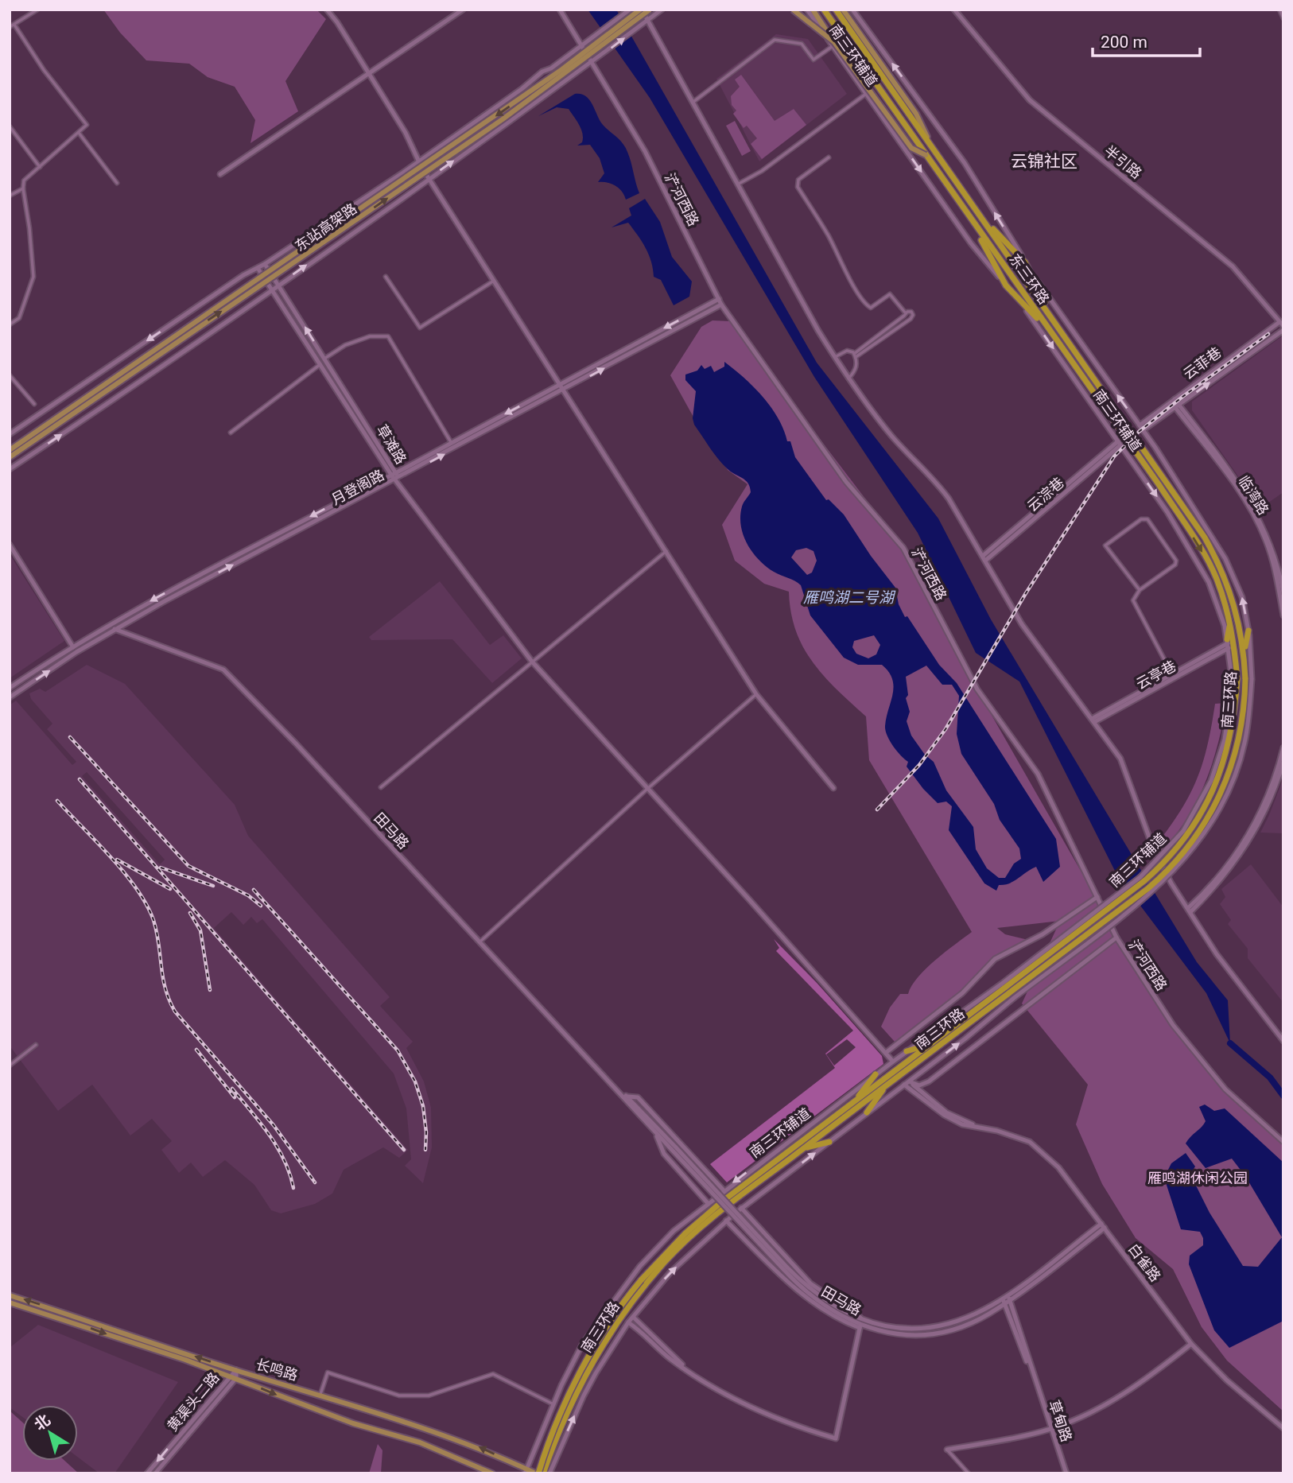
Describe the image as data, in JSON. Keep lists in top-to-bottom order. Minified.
{"streets":{"highway":["东三环路","南三环路"],"main road":["东站高架路","长鸣路"],"street":["南三环辅道","半引路","浐河西路","云菲巷","草滩路","月登阁路","云淙巷","临湾路","云亭巷","田马路","白雀路","黄渠头二路","草甸路"]},"crossings":[["南三环辅道","云菲巷"],["南三环辅道","云淙巷"],["南三环辅道","云亭巷"],["南三环辅道","南三环路"],["南三环辅道","长鸣路"],["半引路","云菲巷"],["浐河西路","月登阁路"],["东三环路","南三环路"],["云菲巷","临湾路"],["草滩路","月登阁路"],["月登阁路","田马路"],["南三环路","长鸣路"],["田马路","白雀路"],["长鸣路","黄渠头二路"]],"districts":["云锦社区"],"water":["雁鸣湖二号湖"],"parks":["雁鸣湖休闲公园"],"scale_bar":"200 m","north":"top left"}
